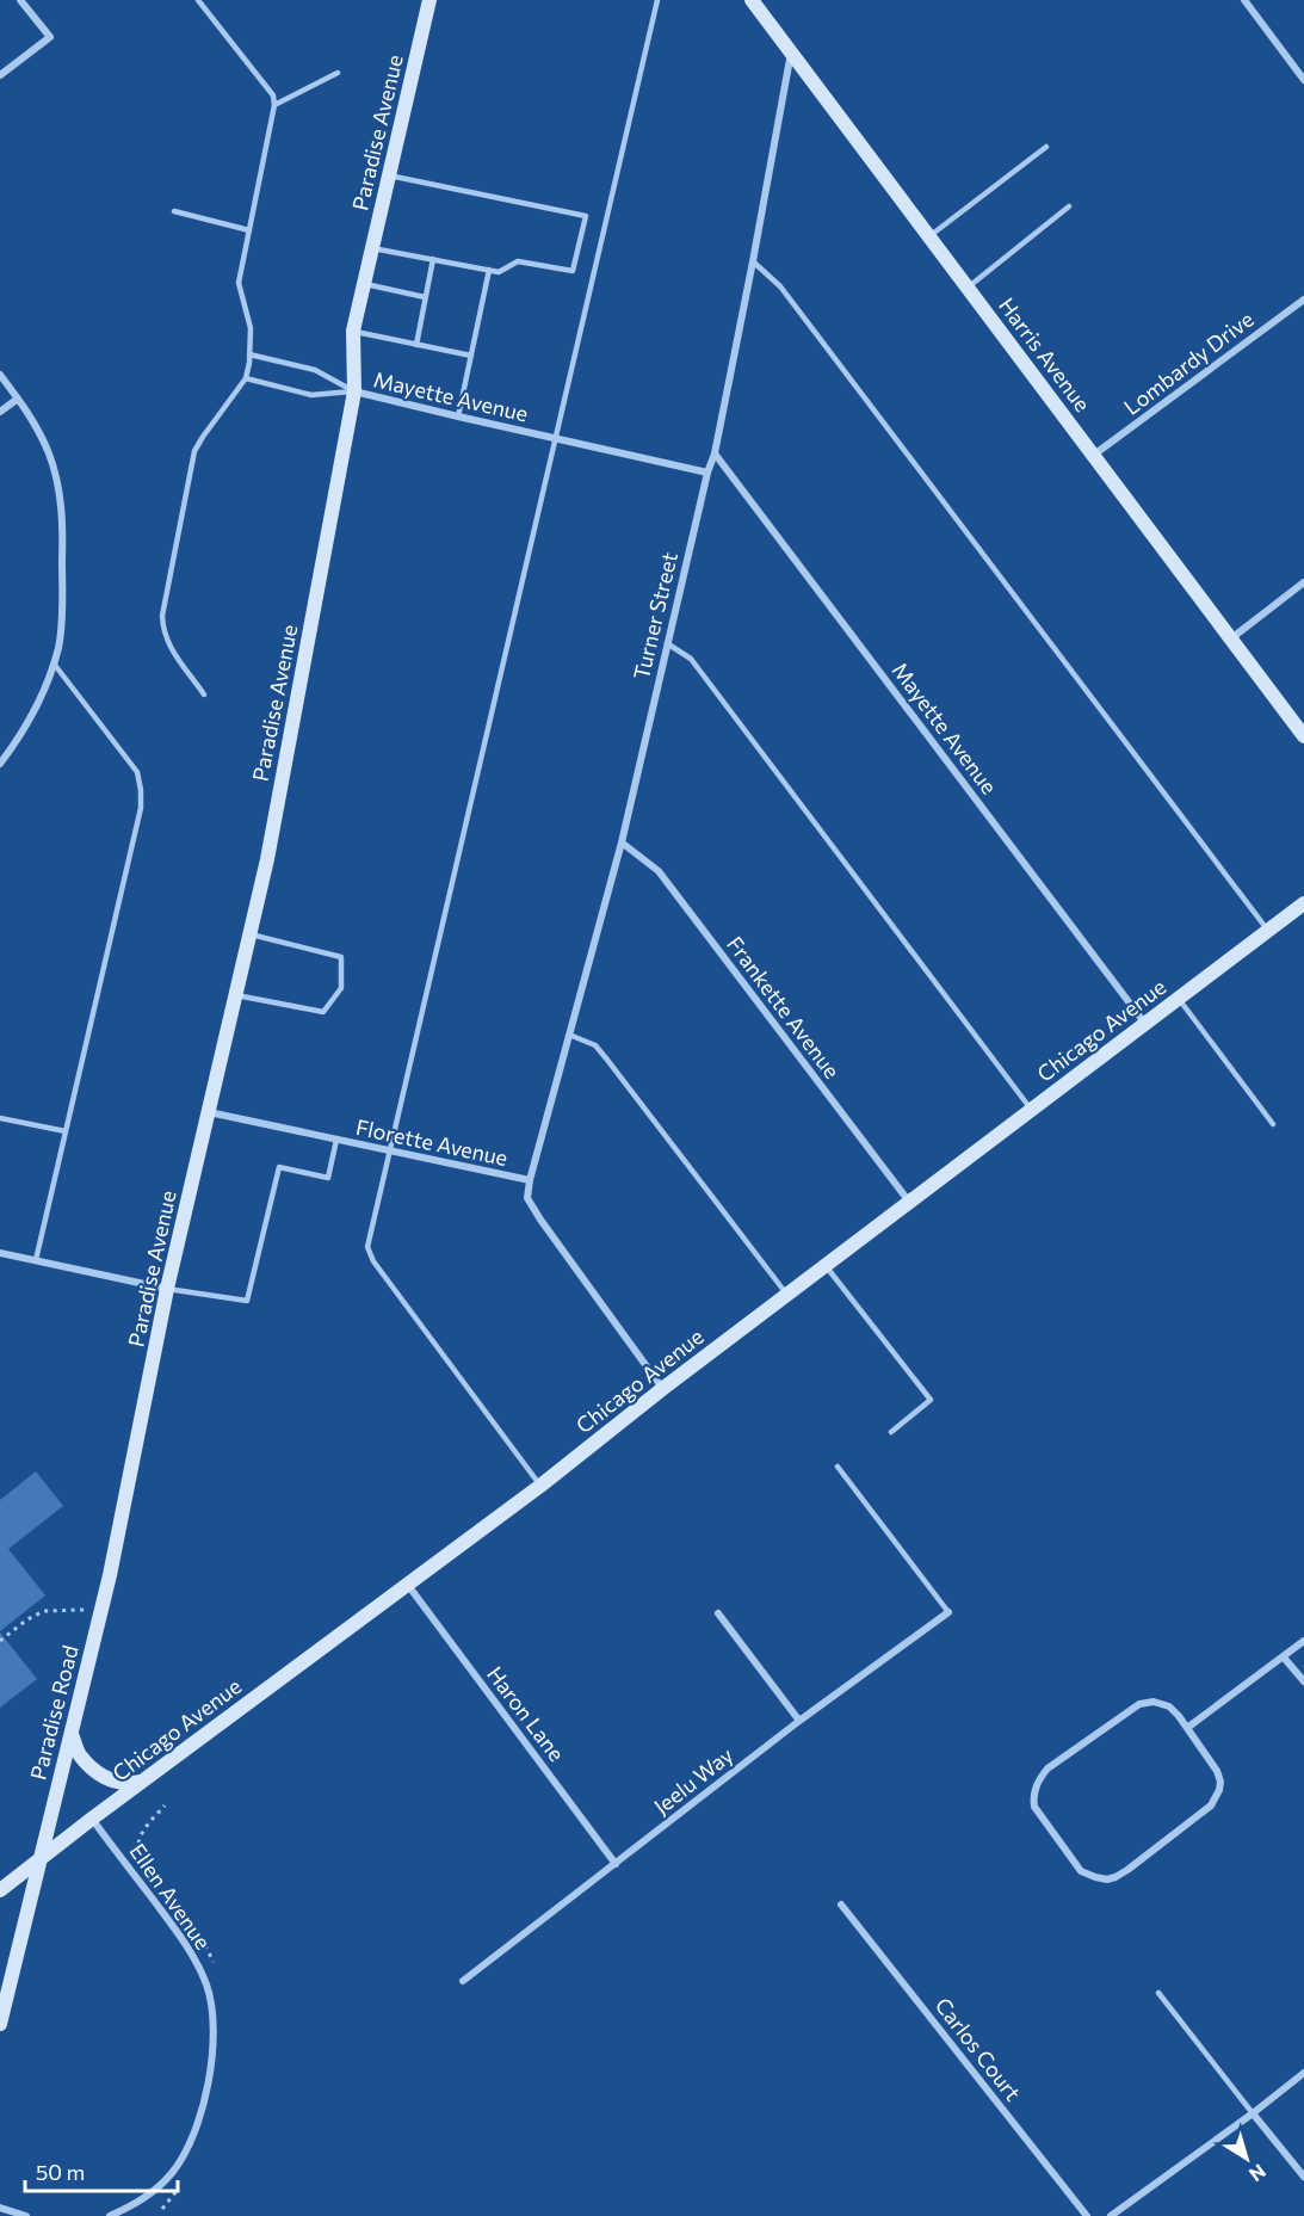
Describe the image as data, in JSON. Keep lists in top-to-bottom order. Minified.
{"streets":{"street":["Paradise Avenue","Harris Avenue","Lombardy Drive","Mayette Avenue","Turner Street","Frankette Avenue","Chicago Avenue","Florette Avenue","Paradise Road","Haron Lane","Jeelu Way","Ellen Avenue","Carlos Court"]},"crossings":[["Paradise Avenue","Mayette Avenue"],["Paradise Avenue","Florette Avenue"],["Paradise Avenue","Paradise Road"],["Harris Avenue","Lombardy Drive"],["Harris Avenue","Turner Street"],["Mayette Avenue","Turner Street"],["Mayette Avenue","Chicago Avenue"],["Turner Street","Frankette Avenue"],["Turner Street","Florette Avenue"],["Frankette Avenue","Chicago Avenue"],["Chicago Avenue","Florette Avenue"],["Chicago Avenue","Paradise Road"],["Chicago Avenue","Haron Lane"],["Chicago Avenue","Ellen Avenue"],["Haron Lane","Jeelu Way"]],"scale_bar":"50 m","north":"bottom right"}
